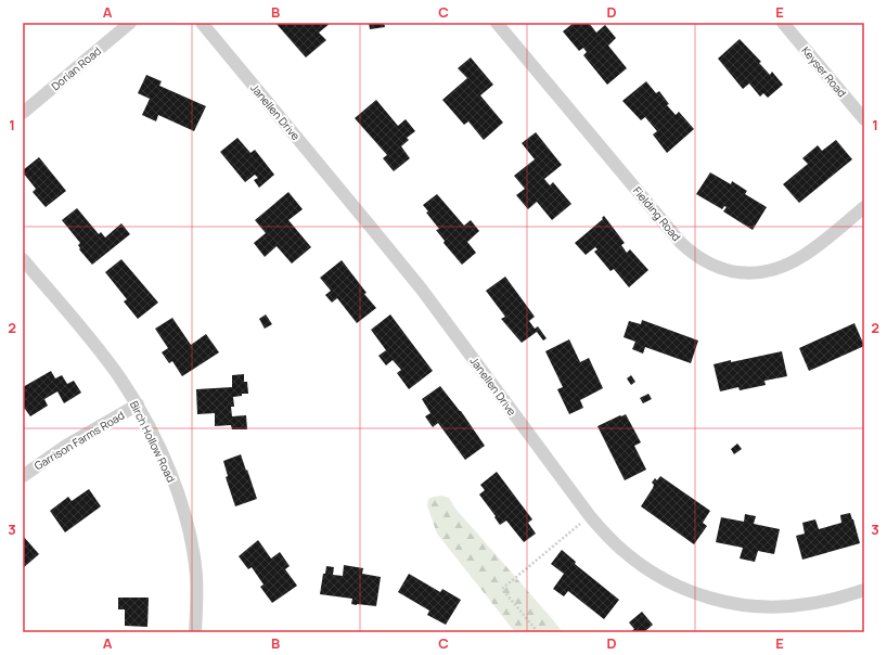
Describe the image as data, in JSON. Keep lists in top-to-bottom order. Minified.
{"streets":{"street":["Dorian Road","Keyser Road","Janellen Drive","Fielding Road","Garrison Farms Road","Birch Hollow Road"]},"crossings":[["Garrison Farms Road","Birch Hollow Road"]],"grid":{"columns":["A","B","C","D","E"],"rows":["1","2","3"]}}
